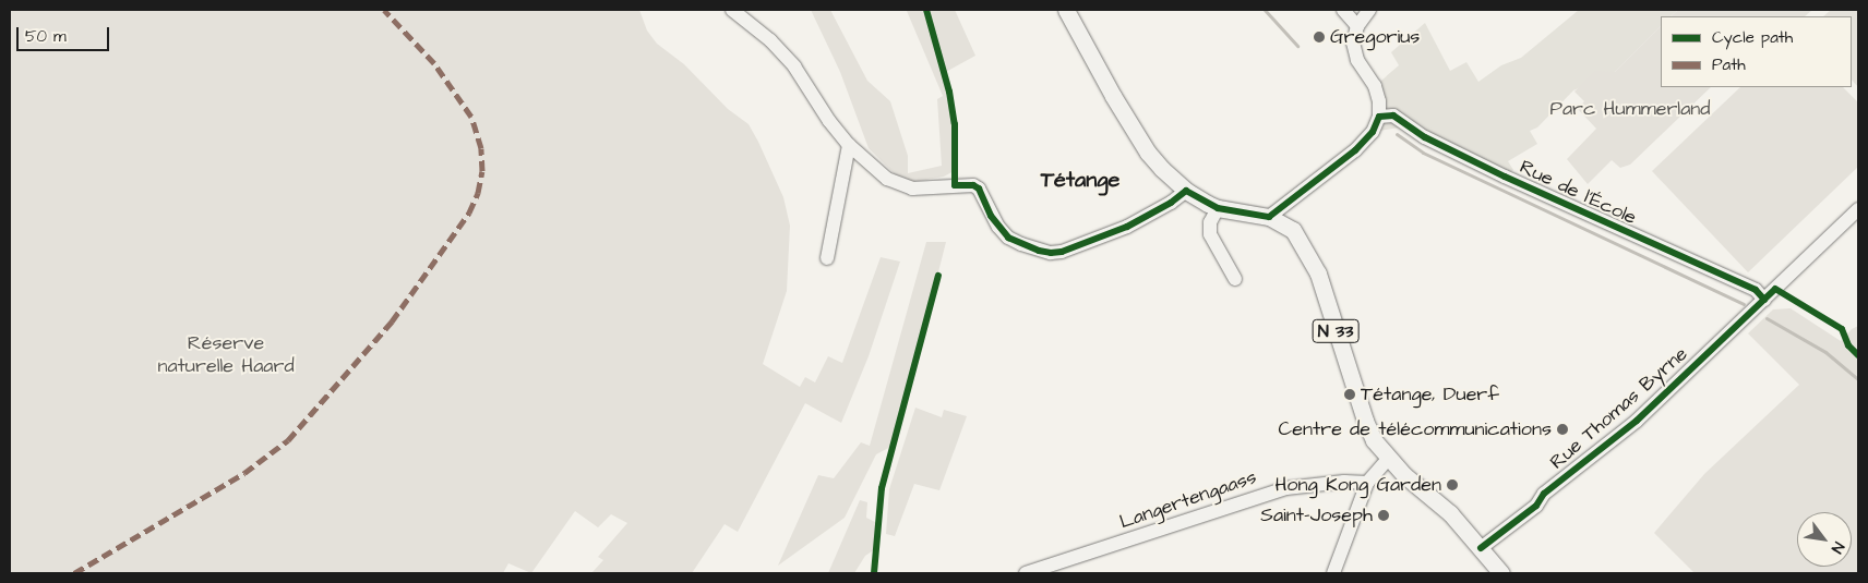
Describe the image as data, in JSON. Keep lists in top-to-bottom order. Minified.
{"streets":{"main road":["N 33"],"street":["Rue de l'École","Rue Thomas Byrne","Langertengaass"]},"crossings":[["Rue de l'École","Rue Thomas Byrne"],["N 33","Rue Thomas Byrne"]],"districts":["Tétange"],"parks":["Parc Hummerland","Réserve naturelle Haard"],"places":["Gregorius","Tétange, Duerf","Centre de télécommunications","Hong Kong Garden","Saint-Joseph"],"legend":["Cycle path","Path"],"scale_bar":"50 m","north":"bottom right"}
